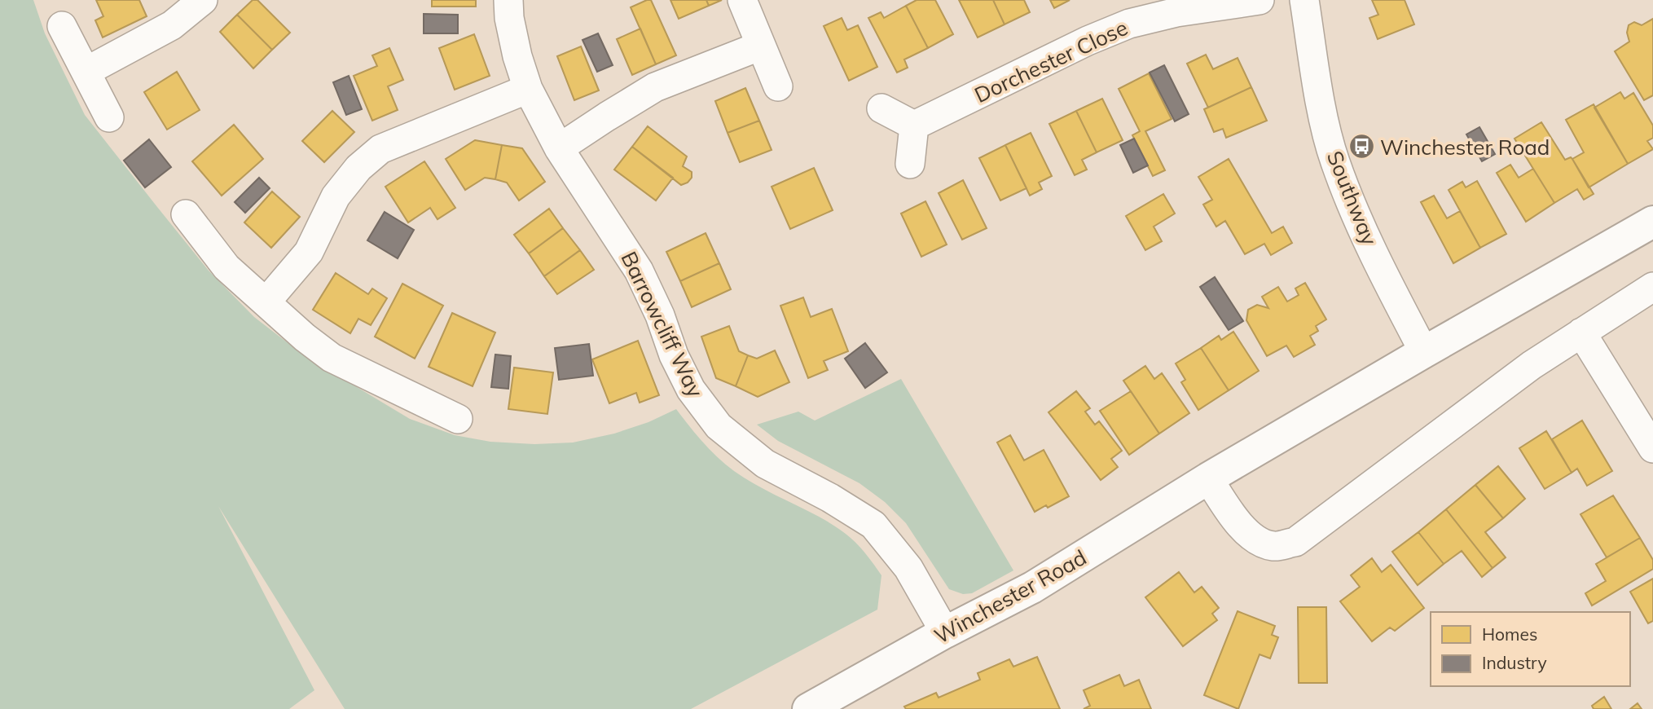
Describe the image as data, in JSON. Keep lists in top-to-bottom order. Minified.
{"streets":{"street":["Dorchester Close","Southway","Barrowcliff Way","Winchester Road"]},"crossings":[["Southway","Winchester Road"],["Barrowcliff Way","Winchester Road"]],"places":{"bus stop":["Winchester Road"]},"legend":["Homes","Industry"]}
